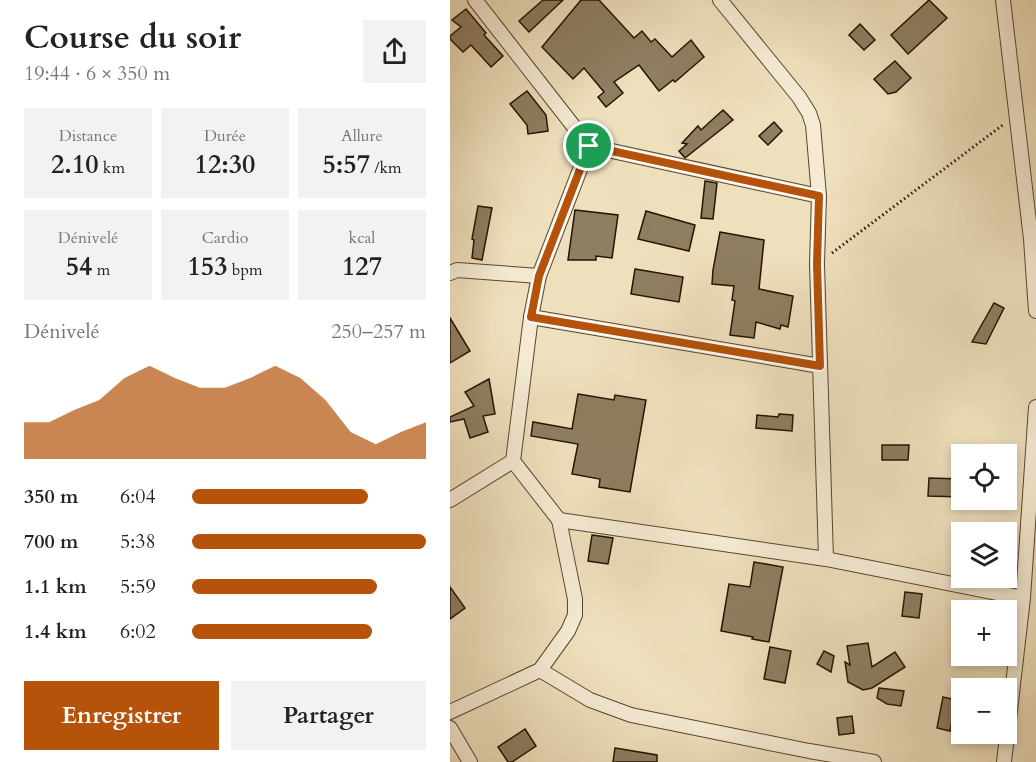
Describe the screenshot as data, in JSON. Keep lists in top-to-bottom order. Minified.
{"page":{"heading":["Course du soir","19:44 · 6 × 350 m"],"stats":[["Distance","2.10 km"],["Durée","12:30"],["Allure","5:57 /km"],["Dénivelé","54 m"],["Cardio","153 bpm"],["kcal","127"]],"chart":["Dénivelé","250–257 m"],"map_buttons":["+","−"],"list":[{"name":"350 m","note":"6:04"},{"name":"700 m","note":"5:38"},{"name":"1.1 km","note":"5:59"},{"name":"1.4 km","note":"6:02"}],"buttons":["Enregistrer","Partager"]}}
